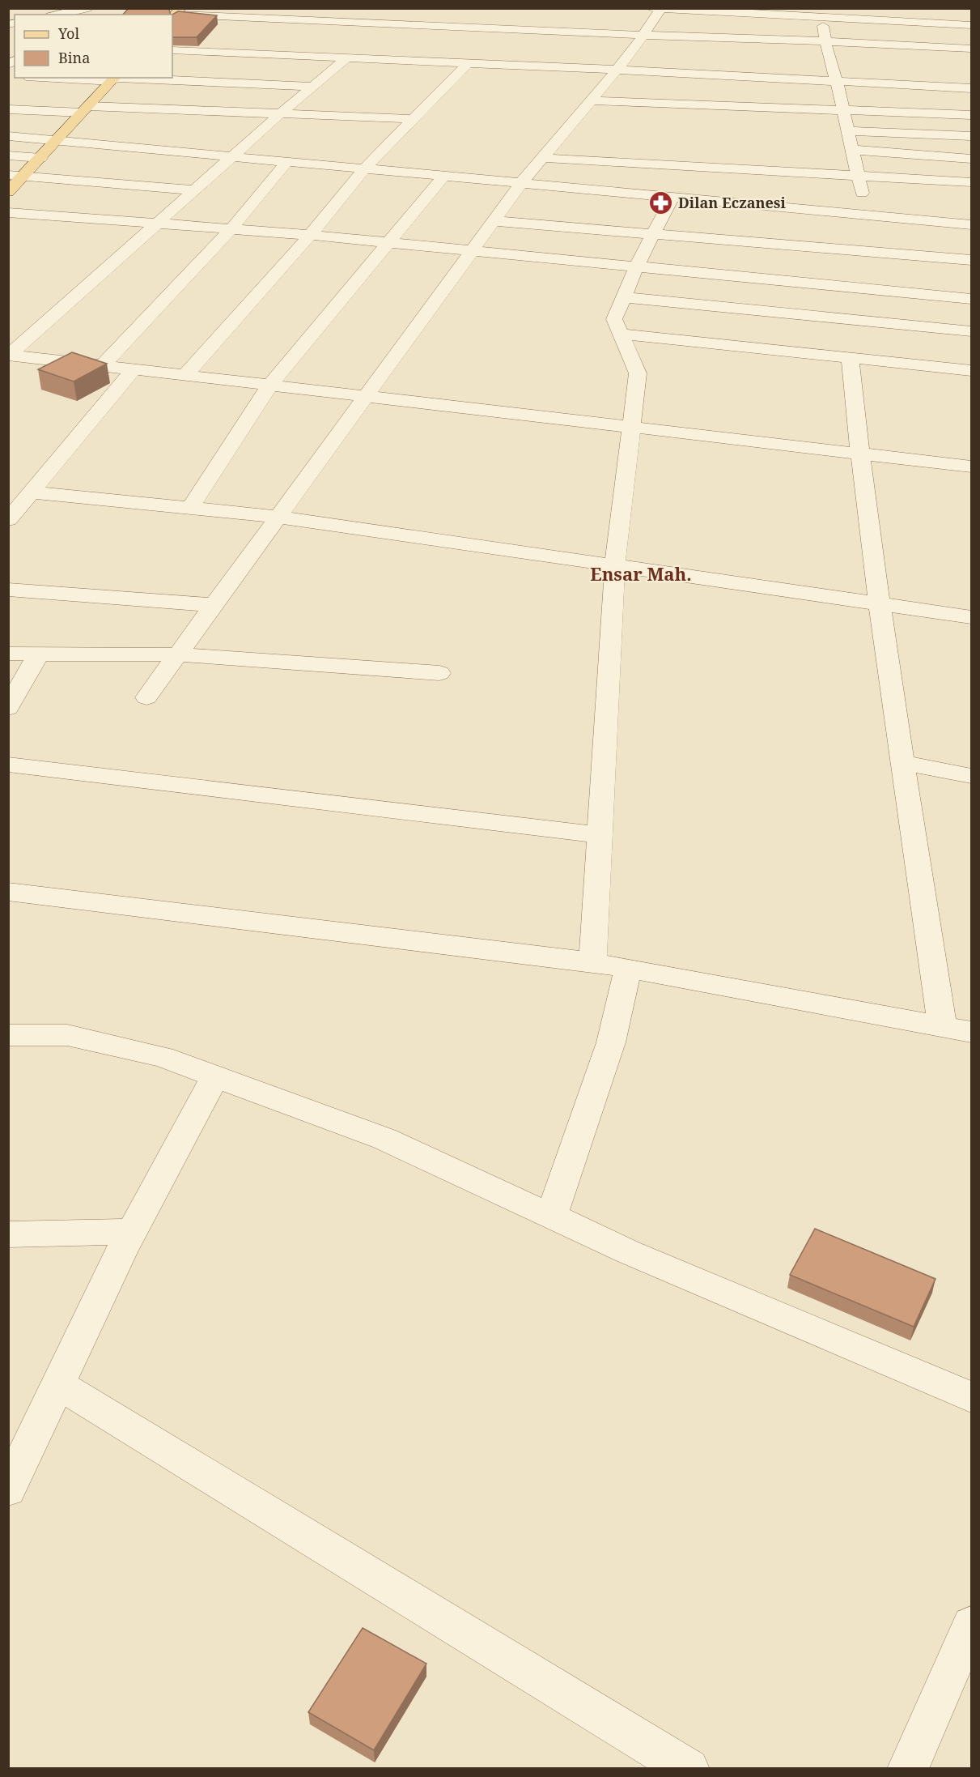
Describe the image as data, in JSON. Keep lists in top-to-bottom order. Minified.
{"districts":["Ensar Mah."],"places":{"pharmacy":["Dilan Eczanesi"]},"legend":["Yol","Bina"]}
